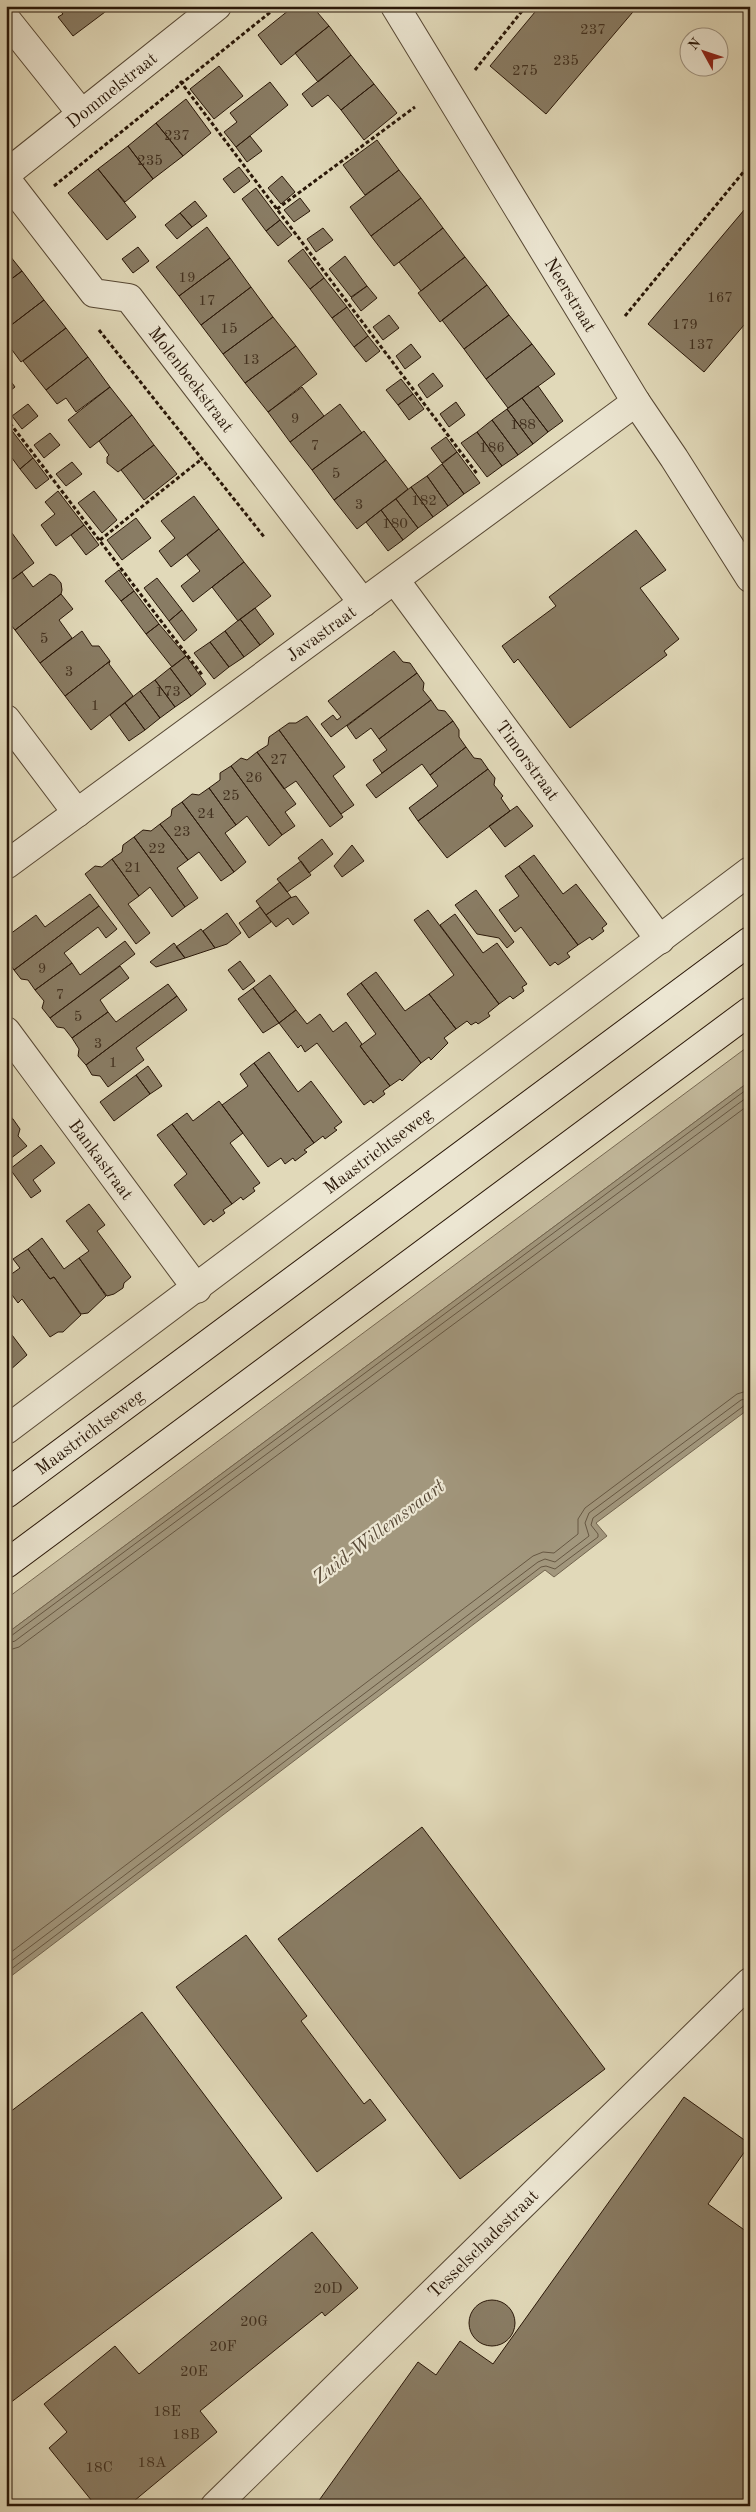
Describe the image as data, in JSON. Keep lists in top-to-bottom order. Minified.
{"streets":{"street":["Dommelstraat","Neerstraat","Molenbeekstraat","Javastraat","Timorstraat","Maastrichtseweg","Bankastraat","Tesselschadestraat"]},"crossings":[["Neerstraat","Javastraat"],["Molenbeekstraat","Javastraat"],["Javastraat","Timorstraat"],["Timorstraat","Maastrichtseweg"],["Maastrichtseweg","Bankastraat"]],"water":["Zuid-Willemsvaart"],"house_numbers":["237","235","275","237","235","19","167","17","179","15","137","13","9","188","7","186","5","182","3","180","5","3","173","1","27","26","25","24","23","22","21","9","7","5","3","1","20D","20G","20F","20E","18E","18B","18A","18C"],"north":"top left"}
